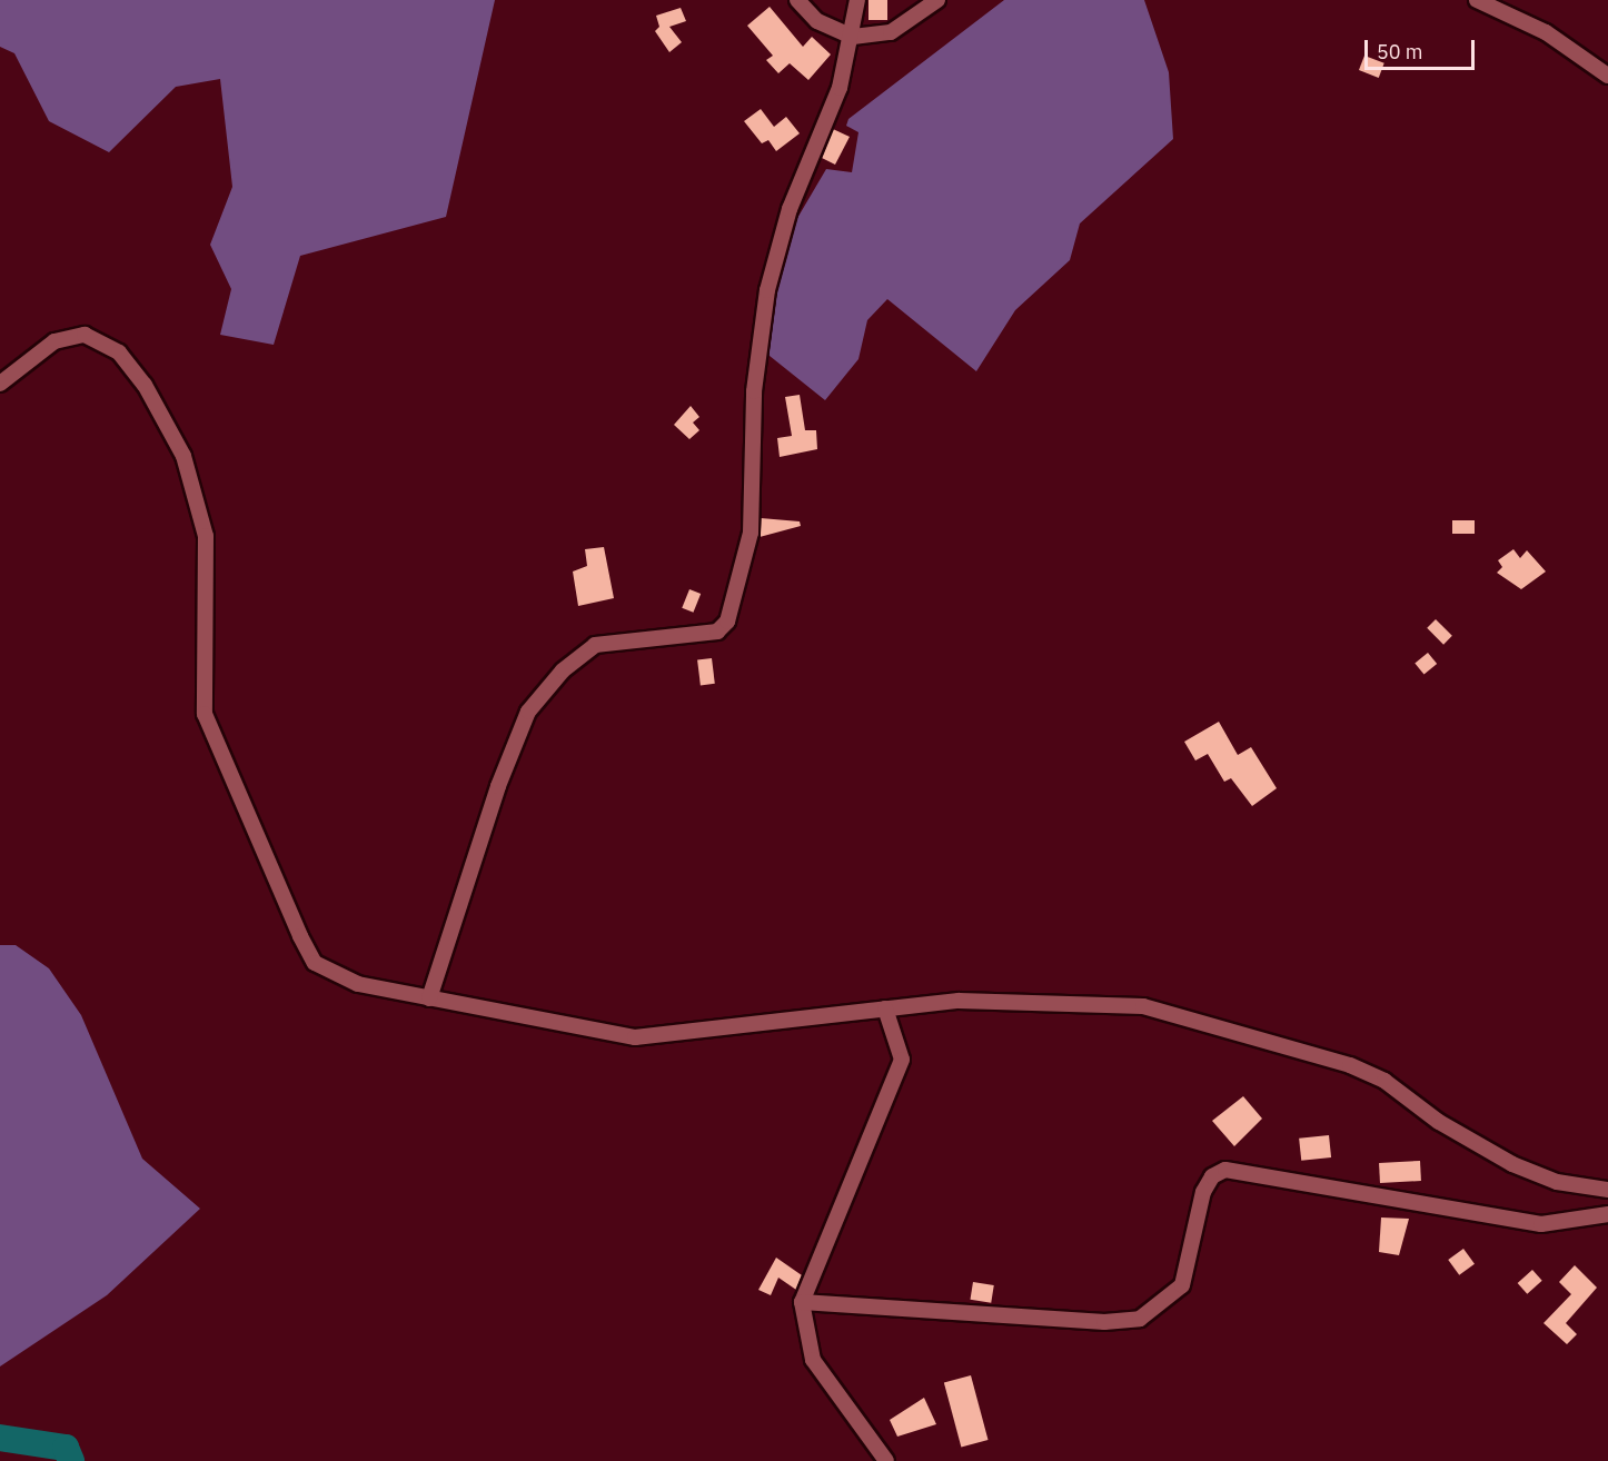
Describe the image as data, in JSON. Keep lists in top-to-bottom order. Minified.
{"scale_bar":"50 m"}
